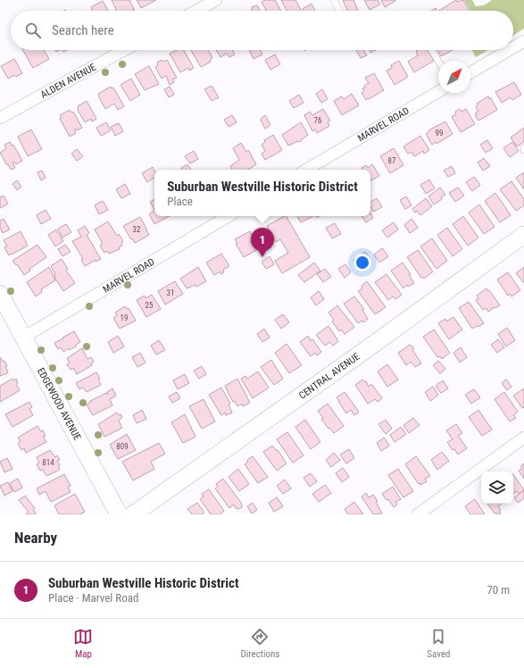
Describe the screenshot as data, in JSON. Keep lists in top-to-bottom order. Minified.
{"streets":{"street":["ALDEN AVENUE","MARVEL ROAD","CENTRAL AVENUE","EDGEWOOD AVENUE"]},"crossings":[["MARVEL ROAD","EDGEWOOD AVENUE"]],"house_numbers":["76","99","87","32","31","25","19","809","814"],"north":"top right","page":{"search":"Search here","popup":["Suburban Westville Historic District","Place"],"pins":"1","heading":"Nearby","list":[{"mark":"1","name":"Suburban Westville Historic District","note":"Place · Marvel Road","value":"70 m"}],"nav":["Map","Directions","Saved"]}}
